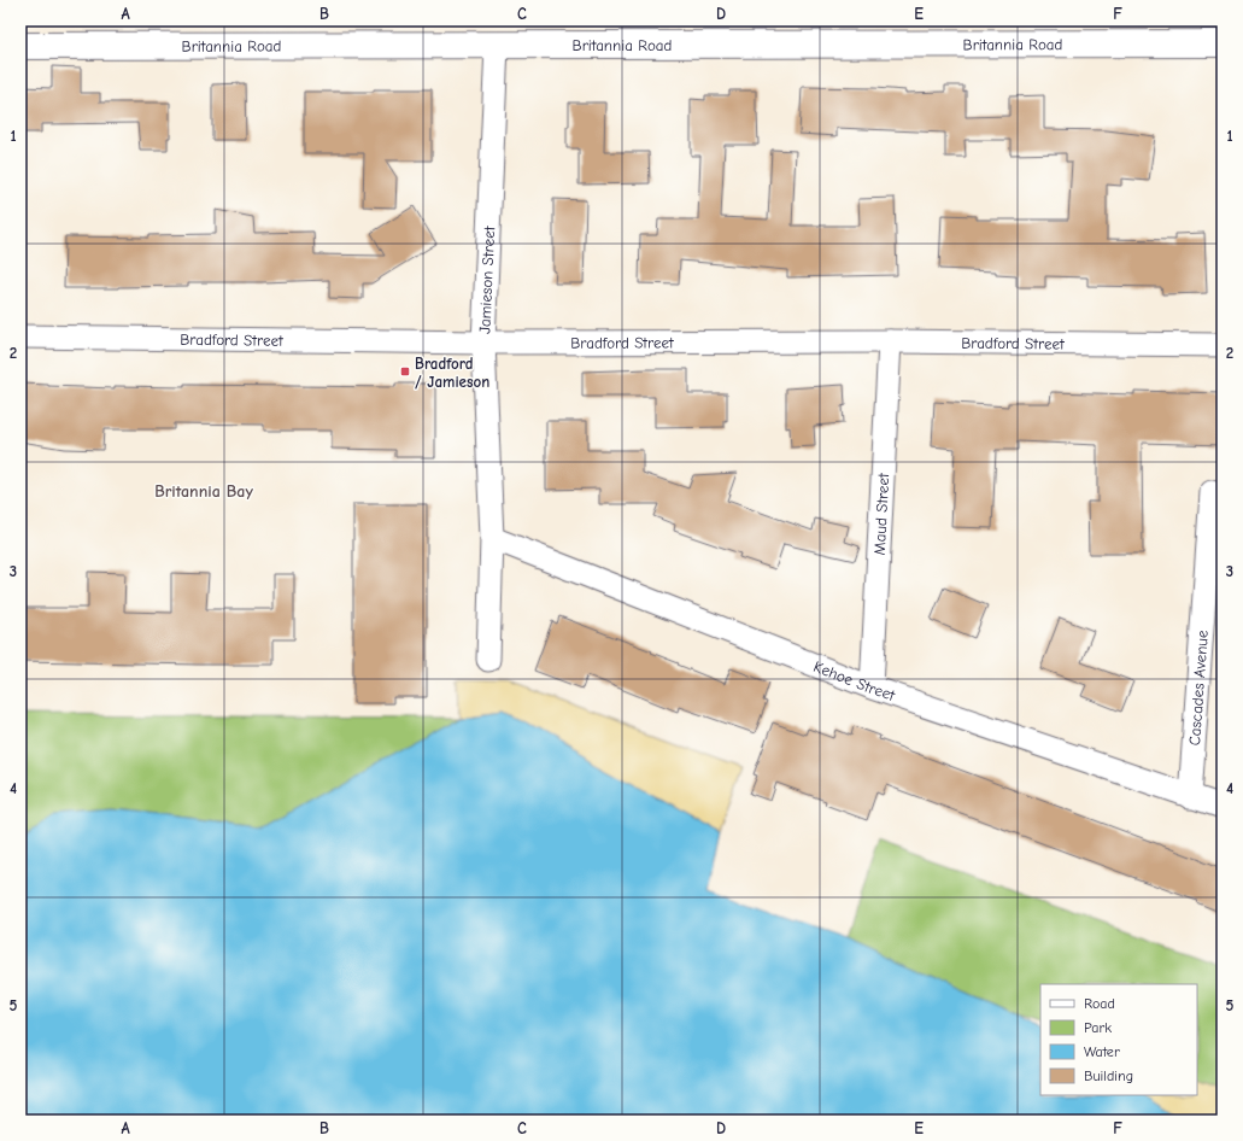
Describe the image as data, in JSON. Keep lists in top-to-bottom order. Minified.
{"streets":{"street":["Britannia Road","Jamieson Street","Bradford Street","Maud Street","Kehoe Street","Cascades Avenue"]},"crossings":[["Britannia Road","Jamieson Street"],["Jamieson Street","Bradford Street"],["Jamieson Street","Kehoe Street"],["Bradford Street","Maud Street"],["Maud Street","Kehoe Street"],["Kehoe Street","Cascades Avenue"]],"districts":["Britannia Bay"],"places":{"transit":["Bradford / Jamieson"]},"legend":["Road","Park","Water","Building"],"grid":{"columns":["A","B","C","D","E","F"],"rows":["1","2","3","4","5"]}}
